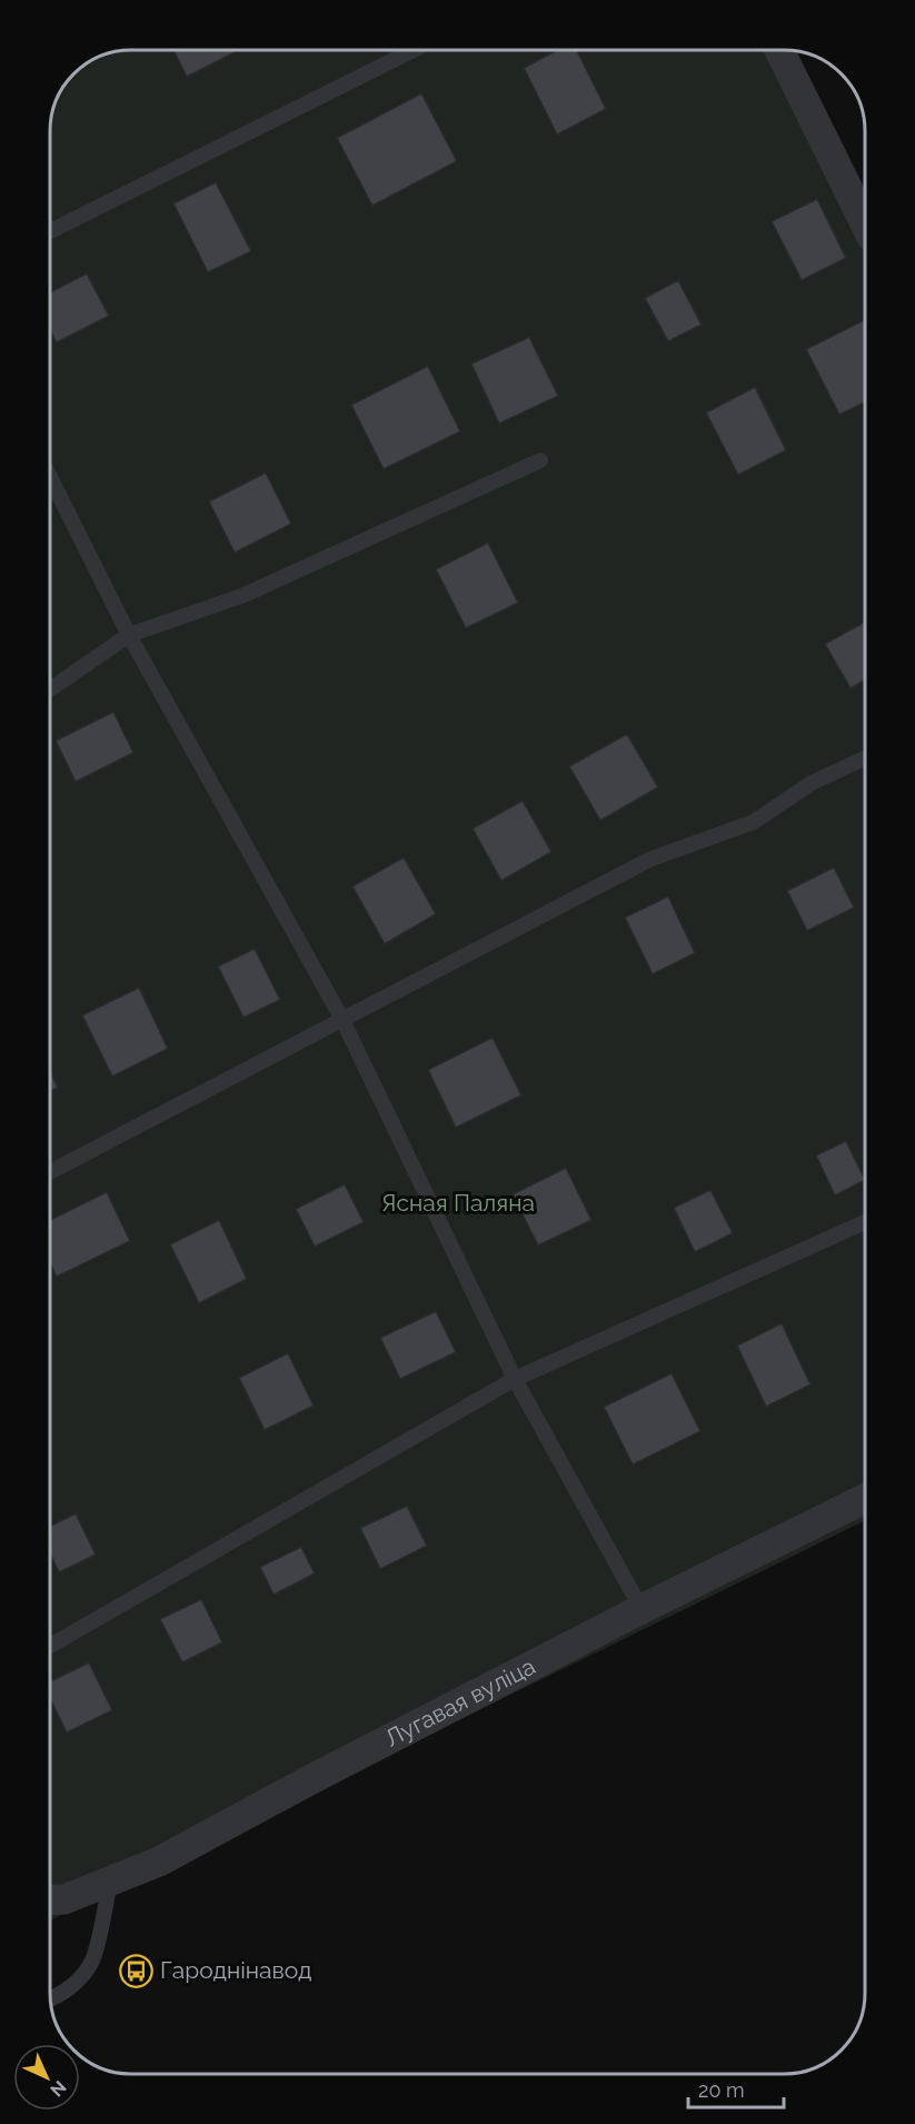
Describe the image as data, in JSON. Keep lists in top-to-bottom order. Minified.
{"streets":{"street":["Лугавая вуліца"]},"parks":["Ясная Паляна"],"places":{"bus stop":["Гароднінавод"]},"scale_bar":"20 m","north":"bottom right"}
